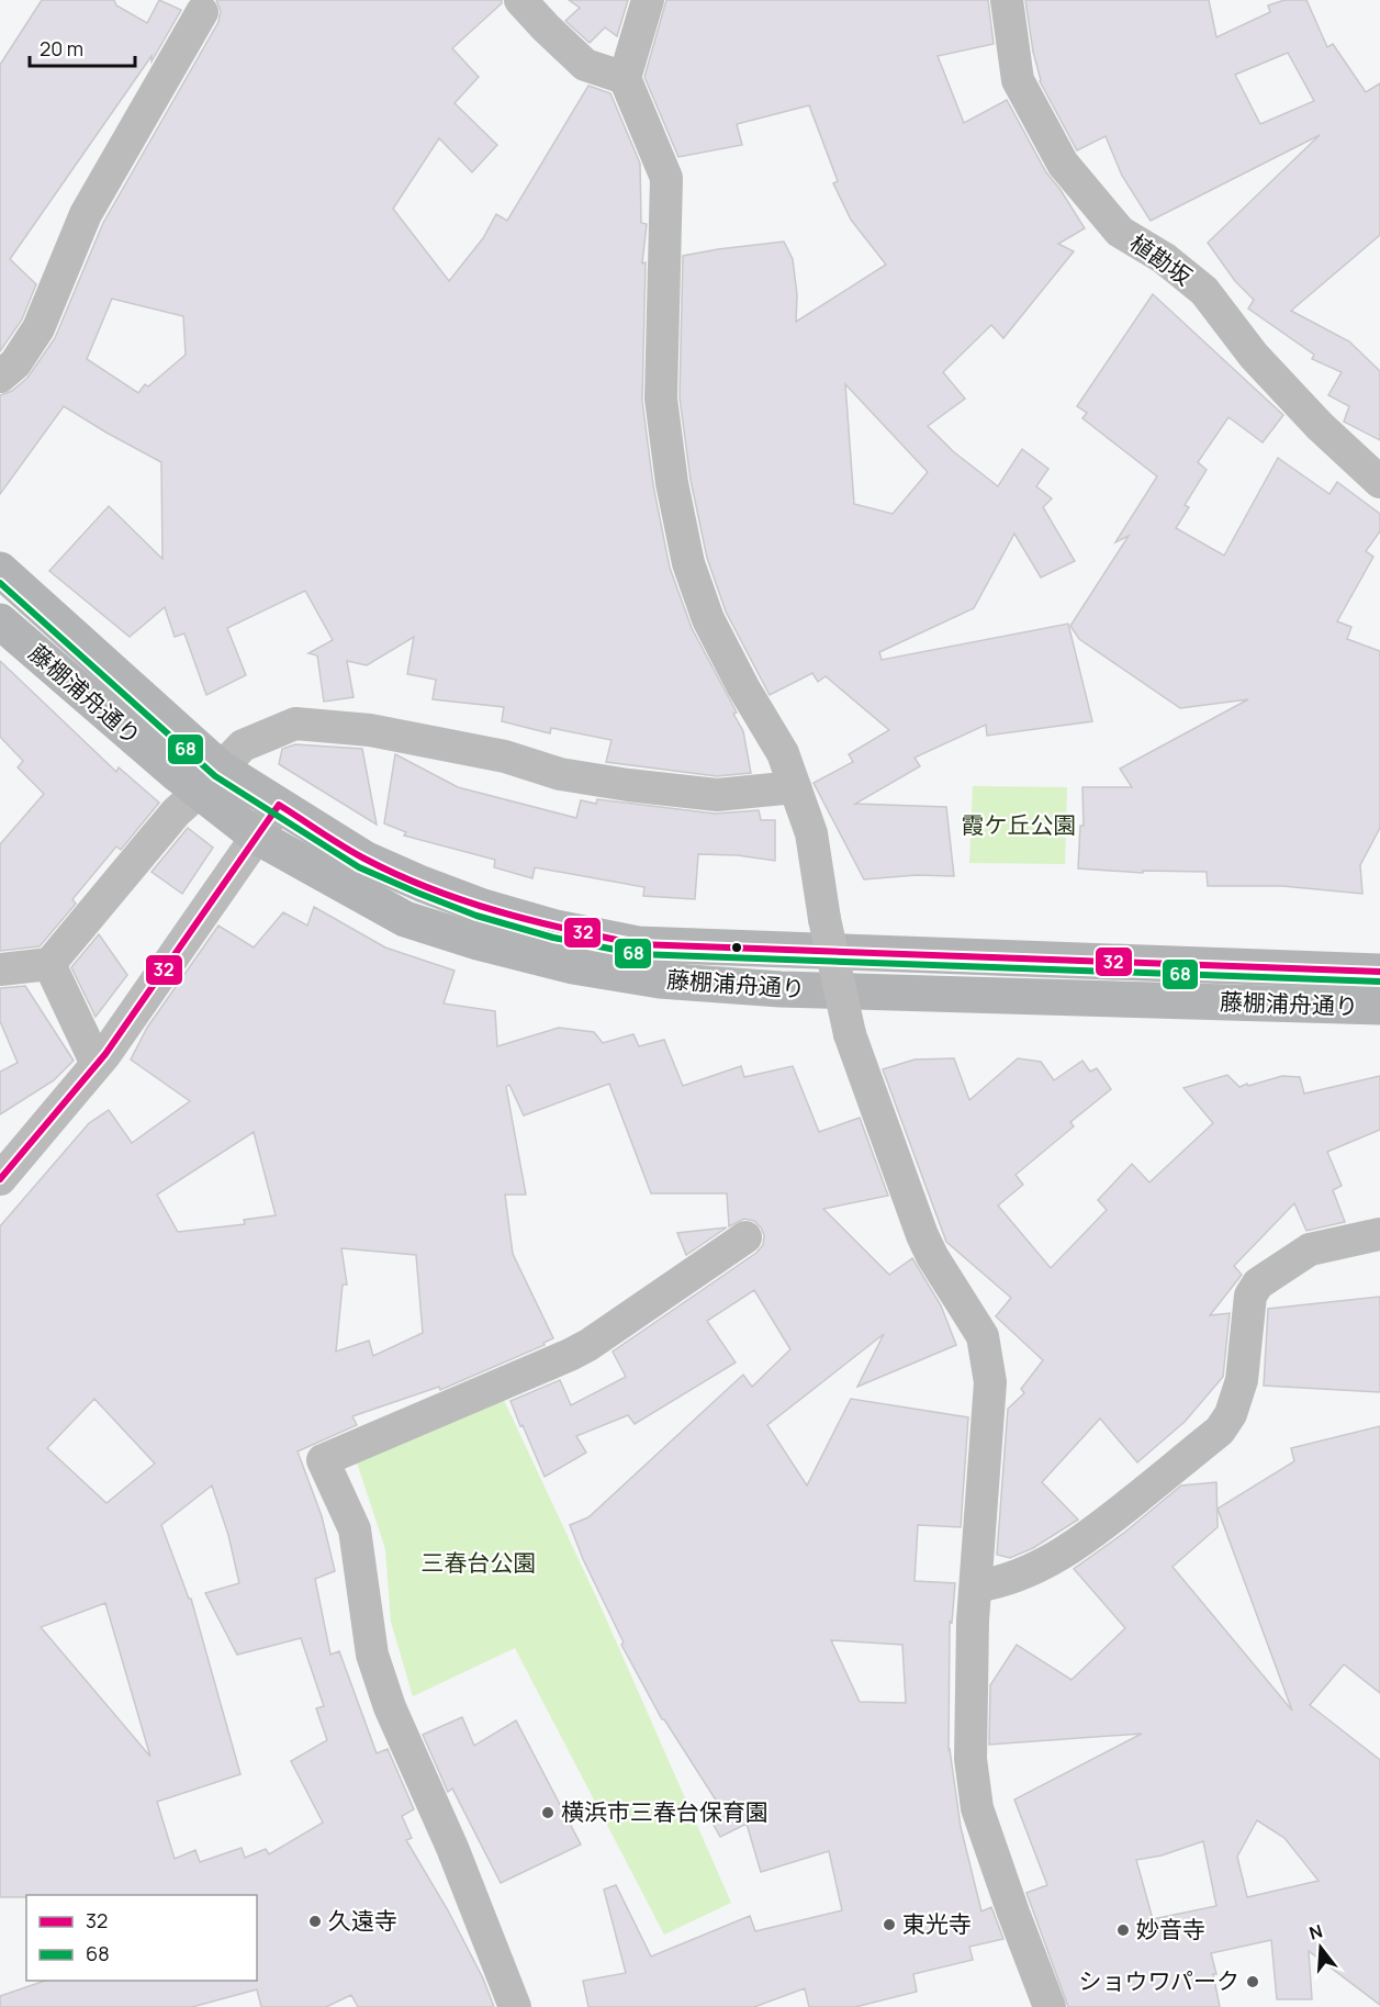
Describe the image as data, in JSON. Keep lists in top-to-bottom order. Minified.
{"streets":{"main road":["藤棚浦舟通り"],"street":["植勘坂"]},"parks":["霞ケ丘公園","三春台公園"],"places":["横浜市三春台保育園","久遠寺","東光寺","妙音寺","ショウワパーク"],"lines":["transit line 68","transit line 32"],"legend":["32","68"],"scale_bar":"20 m","north":"top"}
